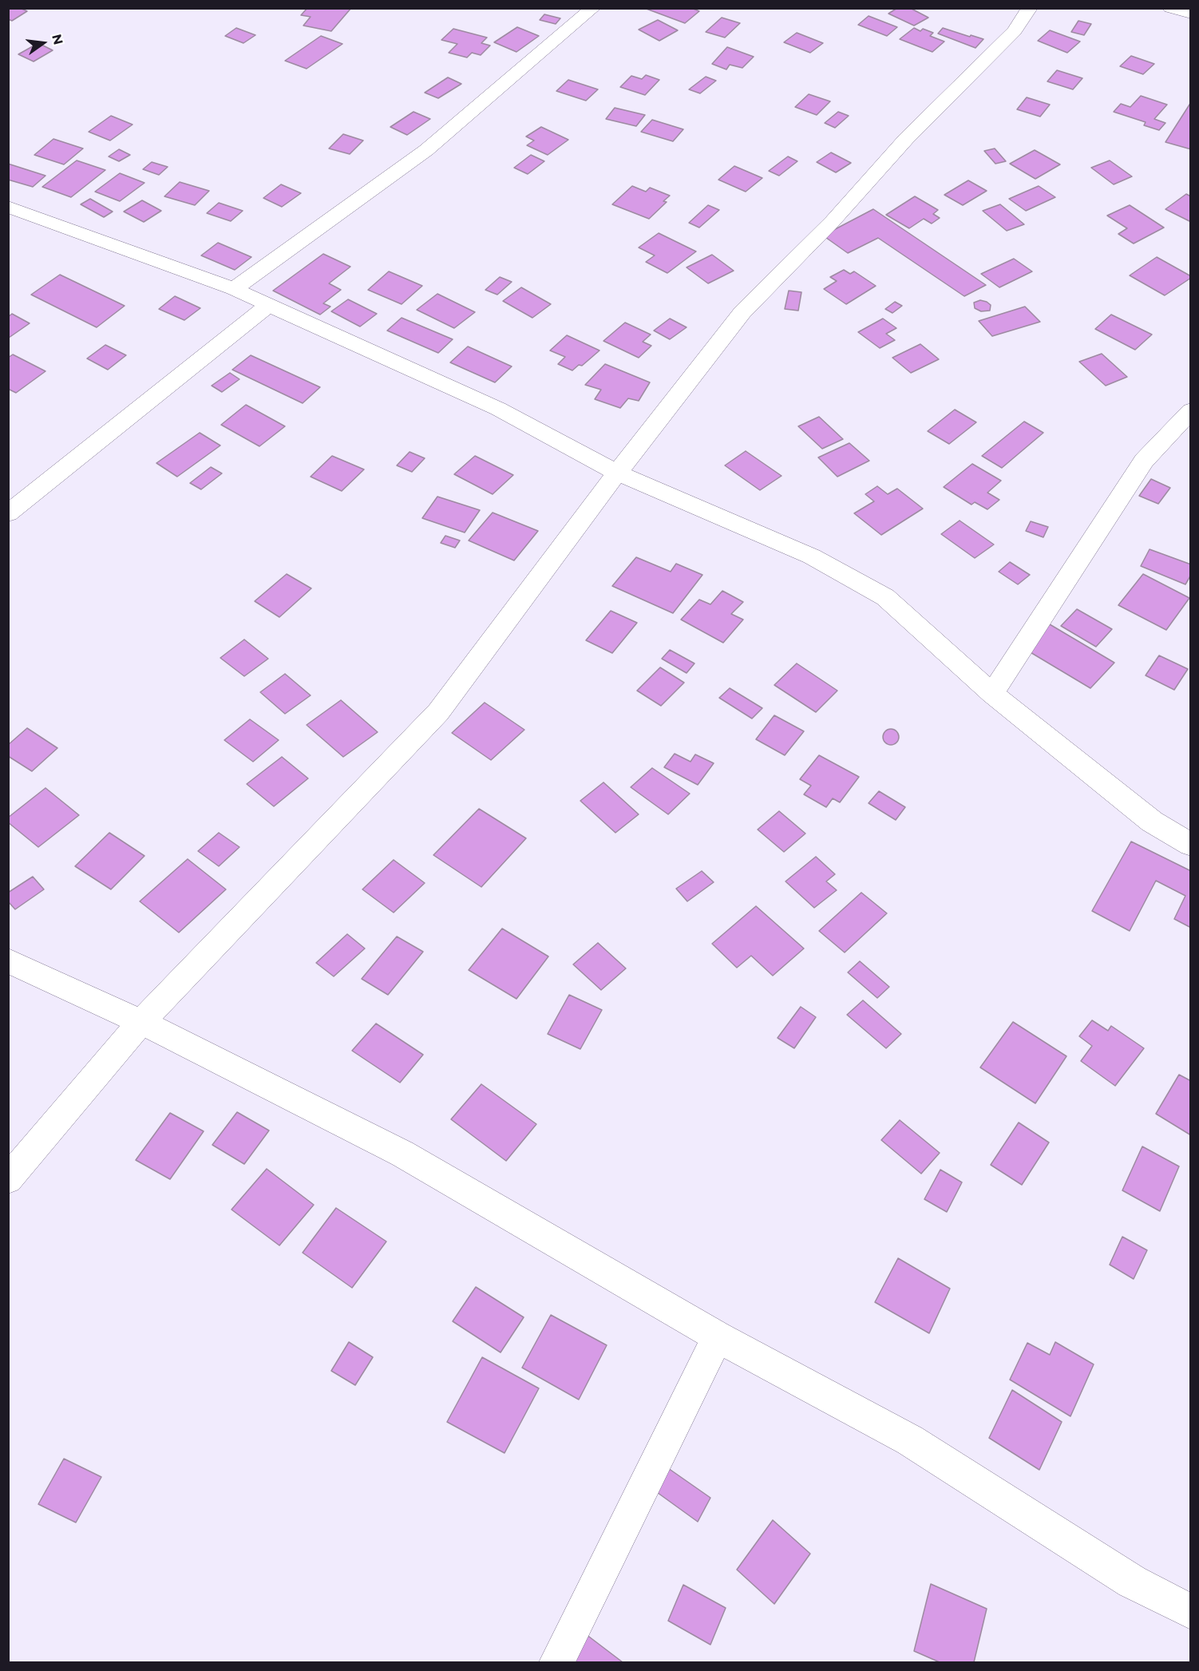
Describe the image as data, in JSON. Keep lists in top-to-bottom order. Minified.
{"north":"right"}
